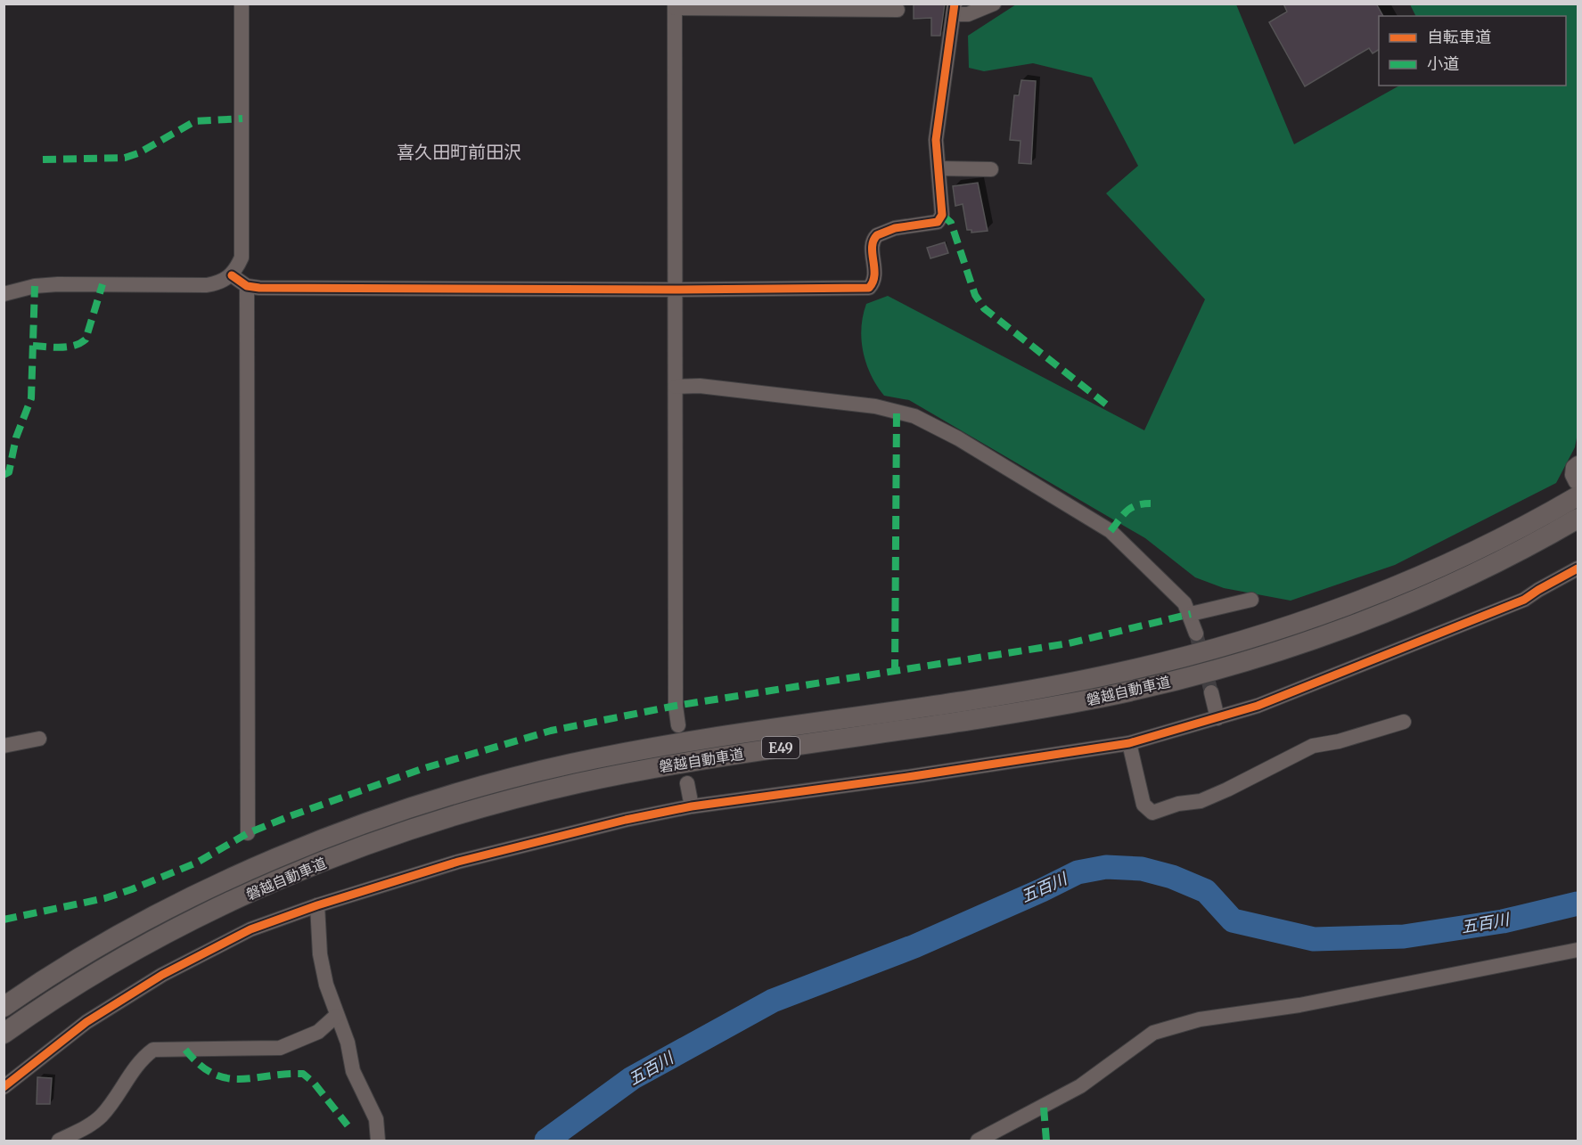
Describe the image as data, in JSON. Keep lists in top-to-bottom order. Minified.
{"streets":{"highway":["磐越自動車道","E49"]},"districts":["喜久田町前田沢"],"water":["五百川"],"legend":["自転車道","小道"]}
